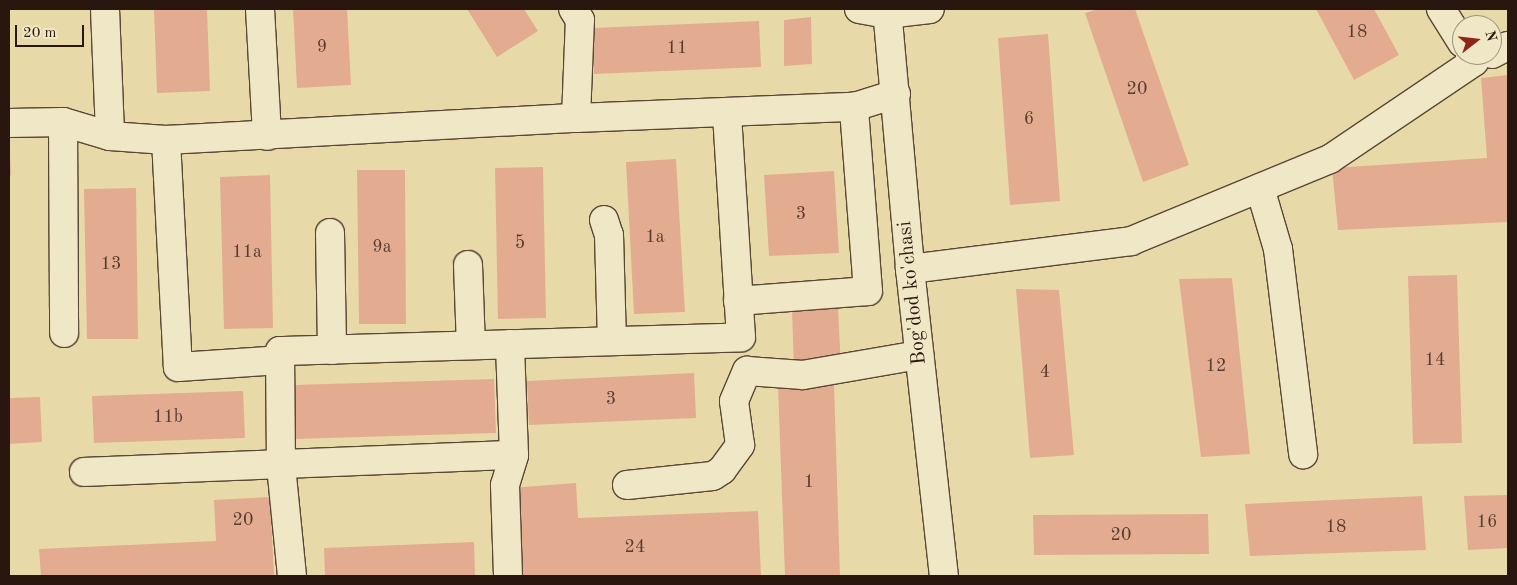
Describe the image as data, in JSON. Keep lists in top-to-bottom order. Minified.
{"streets":{"street":["Bog'dod ko'chasi"]},"house_numbers":["18","9","11","20","6","3","1a","5","9a","11a","13","14","12","4","3","11b","1","20","16","18","20","24"],"scale_bar":"20 m","north":"right"}
